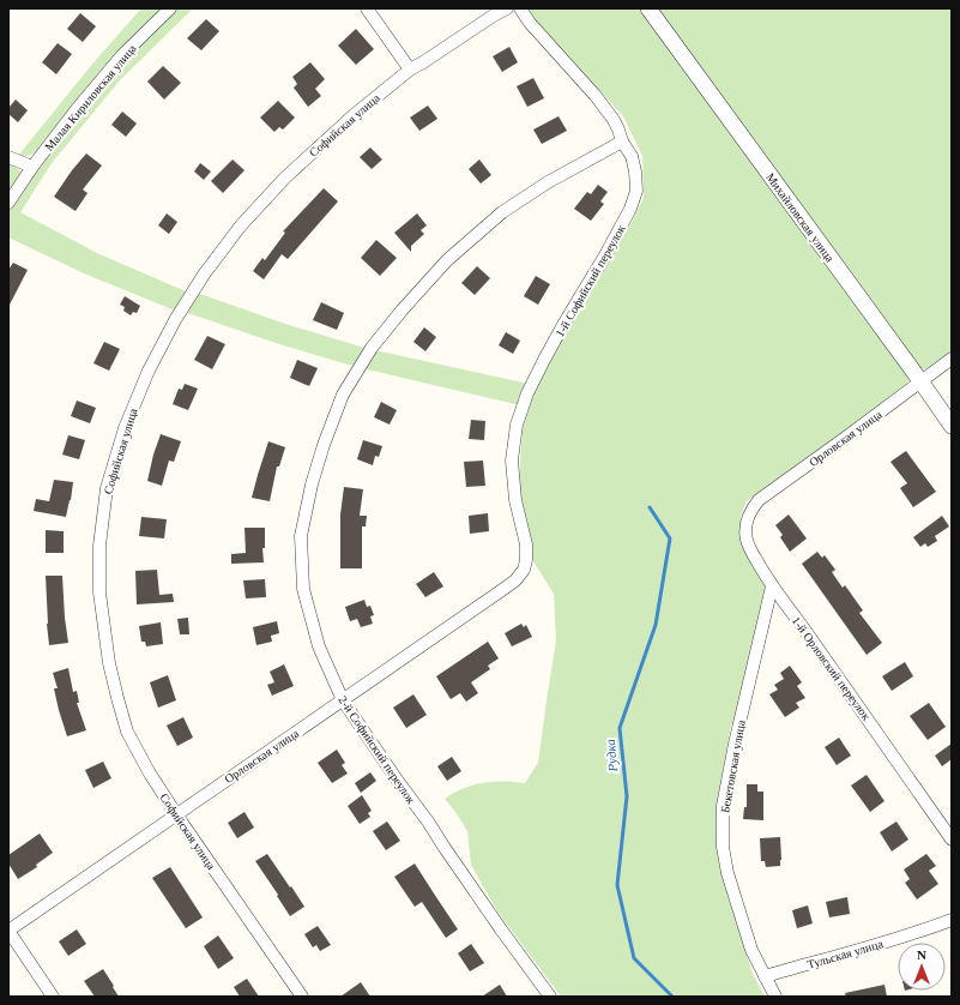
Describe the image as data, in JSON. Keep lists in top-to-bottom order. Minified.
{"streets":{"street":["Малая Кириловская улица","Софийская улица","Михайловская улица","1-й Софийский переулок","Орловская улица","1-й Орловский переулок","2-й Софийский переулок","Бекетовская улица","Тульская улица"]},"crossings":[["Софийская улица","Орловская улица"],["Михайловская улица","Орловская улица"],["1-й Софийский переулок","Орловская улица"],["1-й Софийский переулок","2-й Софийский переулок"],["Орловская улица","1-й Орловский переулок"],["Орловская улица","2-й Софийский переулок"],["1-й Орловский переулок","Бекетовская улица"],["Бекетовская улица","Тульская улица"]],"water":["Рудка"],"north":"top"}
